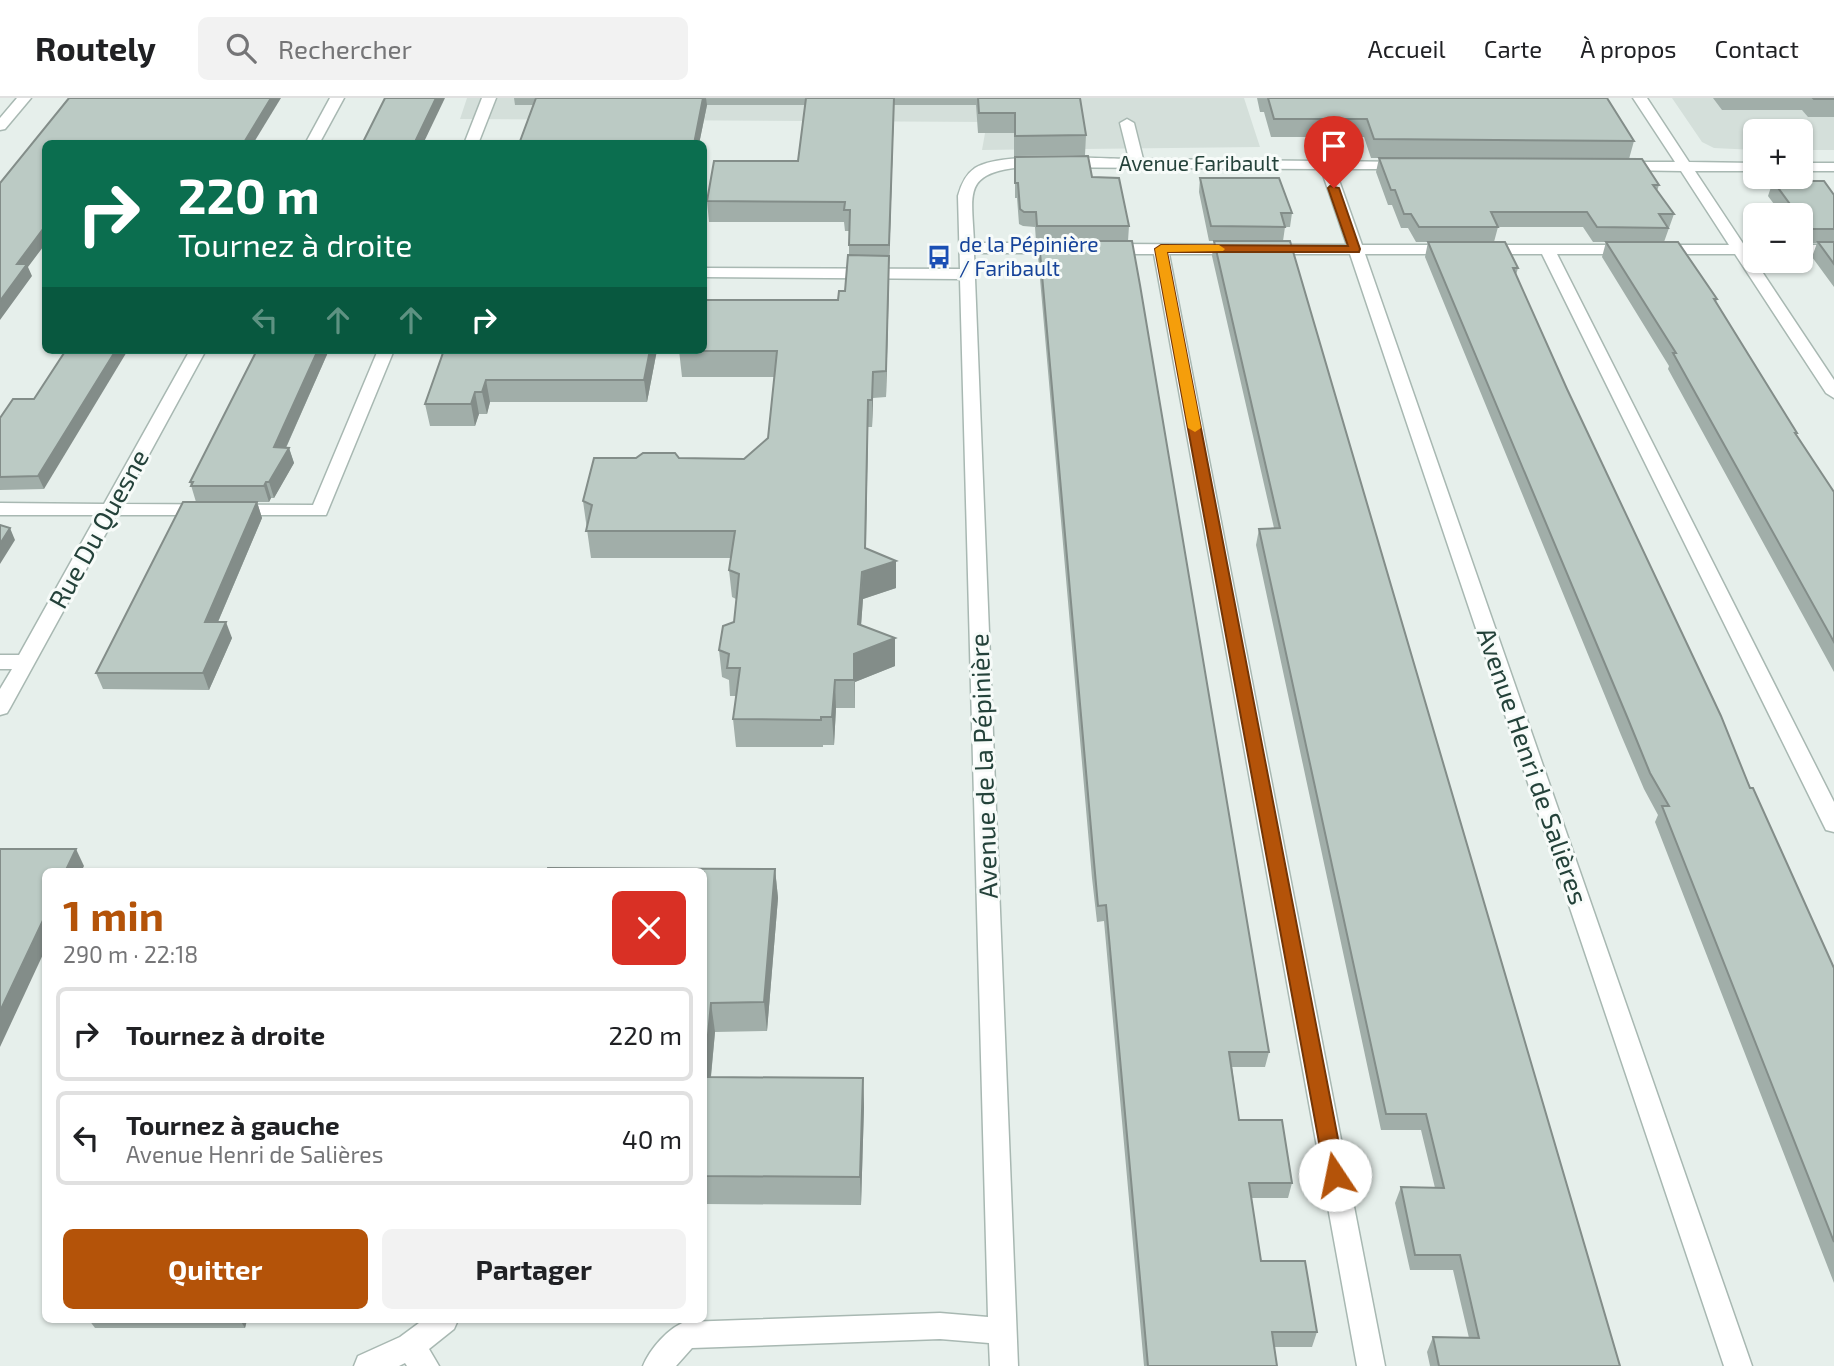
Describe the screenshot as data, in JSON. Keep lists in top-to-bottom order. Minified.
{"streets":{"street":["Avenue Faribault","Rue Du Quesne","Avenue de la Pépinière","Avenue Henri de Salières"]},"crossings":[["Avenue Faribault","Avenue de la Pépinière"],["Avenue Faribault","Avenue Henri de Salières"]],"places":{"bus stop":["de la Pépinière / Faribault"]},"page":{"header":"Routely","search":"Rechercher","nav":["Accueil","Carte","À propos","Contact"],"map_buttons":["+","−"],"turn":["220 m","Tournez à droite"],"heading":["1 min","290 m · 22:18"],"list":[{"name":"Tournez à droite","value":"220 m"},{"name":"Tournez à gauche","note":"Avenue Henri de Salières","value":"40 m"}],"buttons":["Quitter","Partager"]}}
